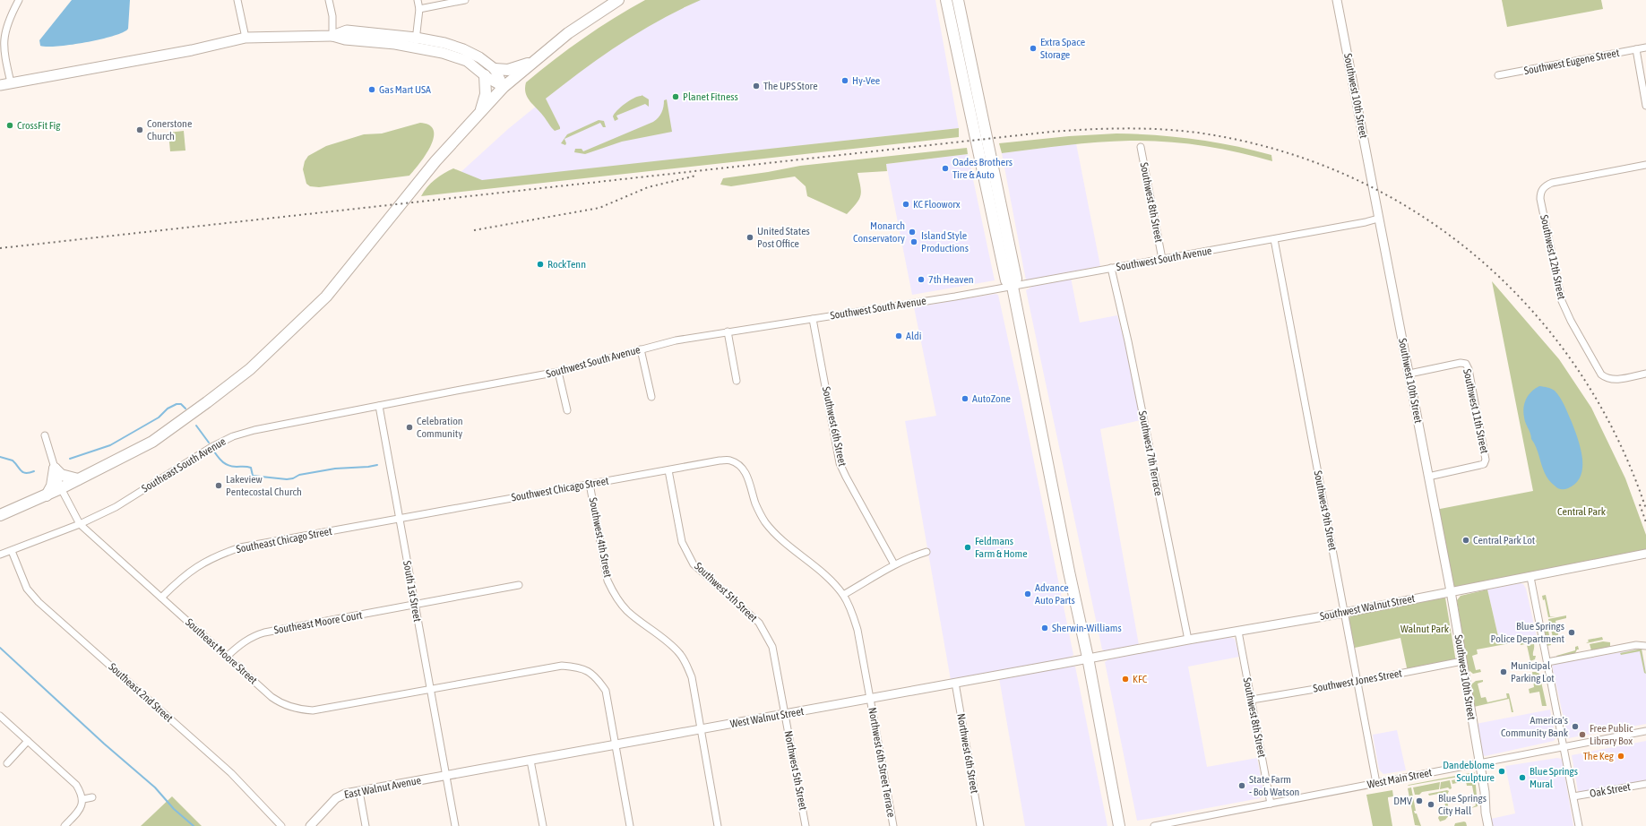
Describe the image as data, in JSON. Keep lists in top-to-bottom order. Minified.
{"streets":{"street":["Southwest Eugene Street","Southwest 10th Street","Southwest 8th Street","Southwest 12th Street","Southwest South Avenue","Southwest 11th Street","Southwest 6th Street","Southwest 7th Terrace","Southeast South Avenue","Southwest Chicago Street","Southwest 9th Street","Southwest 4th Street","Southeast Chicago Street","South 1st Street","Southwest 5th Street","Southwest Walnut Street","Southeast Moore Court","Southeast Moore Street","Southwest Jones Street","Southeast 2nd Street","West Walnut Street","Northwest 6th Street","Northwest 6th Street Terrace","Northwest 5th Street","West Main Street","East Walnut Avenue","Oak Street"]},"crossings":[["Southwest 10th Street","Southwest South Avenue"],["Southwest 10th Street","Southwest 11th Street"],["Southwest 10th Street","Southwest Walnut Street"],["Southwest 10th Street","Southwest Jones Street"],["Southwest 10th Street","West Main Street"],["Southwest 8th Street","Southwest South Avenue"],["Southwest 8th Street","Southwest Walnut Street"],["Southwest 8th Street","Southwest Jones Street"],["Southwest 8th Street","West Main Street"],["Southwest South Avenue","Southwest 6th Street"],["Southwest South Avenue","Southwest 7th Terrace"],["Southwest South Avenue","Southeast South Avenue"],["Southwest South Avenue","Southwest 9th Street"],["Southwest South Avenue","South 1st Street"],["Southwest 7th Terrace","Southwest Walnut Street"],["Southeast South Avenue","South 1st Street"],["Southeast South Avenue","Southeast Moore Street"],["Southeast South Avenue","Southeast 2nd Street"],["Southwest Chicago Street","Southwest 4th Street"],["Southwest Chicago Street","Southeast Chicago Street"],["Southwest Chicago Street","South 1st Street"],["Southwest Chicago Street","Southwest 5th Street"],["Southwest Chicago Street","Northwest 6th Street Terrace"],["Southwest 9th Street","Southwest Walnut Street"],["Southwest 9th Street","Southwest Jones Street"],["Southwest 9th Street","West Main Street"],["Southwest 4th Street","West Walnut Street"],["Southeast Chicago Street","South 1st Street"],["Southeast Chicago Street","Southeast Moore Street"],["South 1st Street","Southeast Moore Court"],["South 1st Street","Southeast Moore Street"],["South 1st Street","West Walnut Street"],["South 1st Street","East Walnut Avenue"],["Southwest 5th Street","West Walnut Street"],["Southwest 5th Street","Northwest 5th Street"],["Southwest Walnut Street","West Walnut Street"],["Southeast Moore Court","Southeast Moore Street"],["Southeast Moore Street","West Walnut Street"],["West Walnut Street","Northwest 6th Street"],["West Walnut Street","Northwest 6th Street Terrace"],["West Walnut Street","Northwest 5th Street"],["West Walnut Street","East Walnut Avenue"]],"parks":["Central Park","Walnut Park"],"places":["Extra Space Storage","Hy-Vee","The UPS Store","Gas Mart USA","Planet Fitness","CrossFit Fig","Conerstone Church","Oades Brothers Tire & Auto","KC Flooworx","Monarch Conservatory","United States Post Office","Island Style Productions","RockTenn","7th Heaven","Aldi","AutoZone","Celebration Community","Lakeview Pentecostal Church","Central Park Lot","Feldmans Farm & Home","Advance Auto Parts","Sherwin-Williams","Blue Springs Police Department","Municipal Parking Lot","KFC","America's Community Bank","Free Public Library Box","The Keg","Dandeblome Sculpture","Blue Springs Mural","State Farm - Bob Watson","DMV","Blue Springs City Hall"]}
